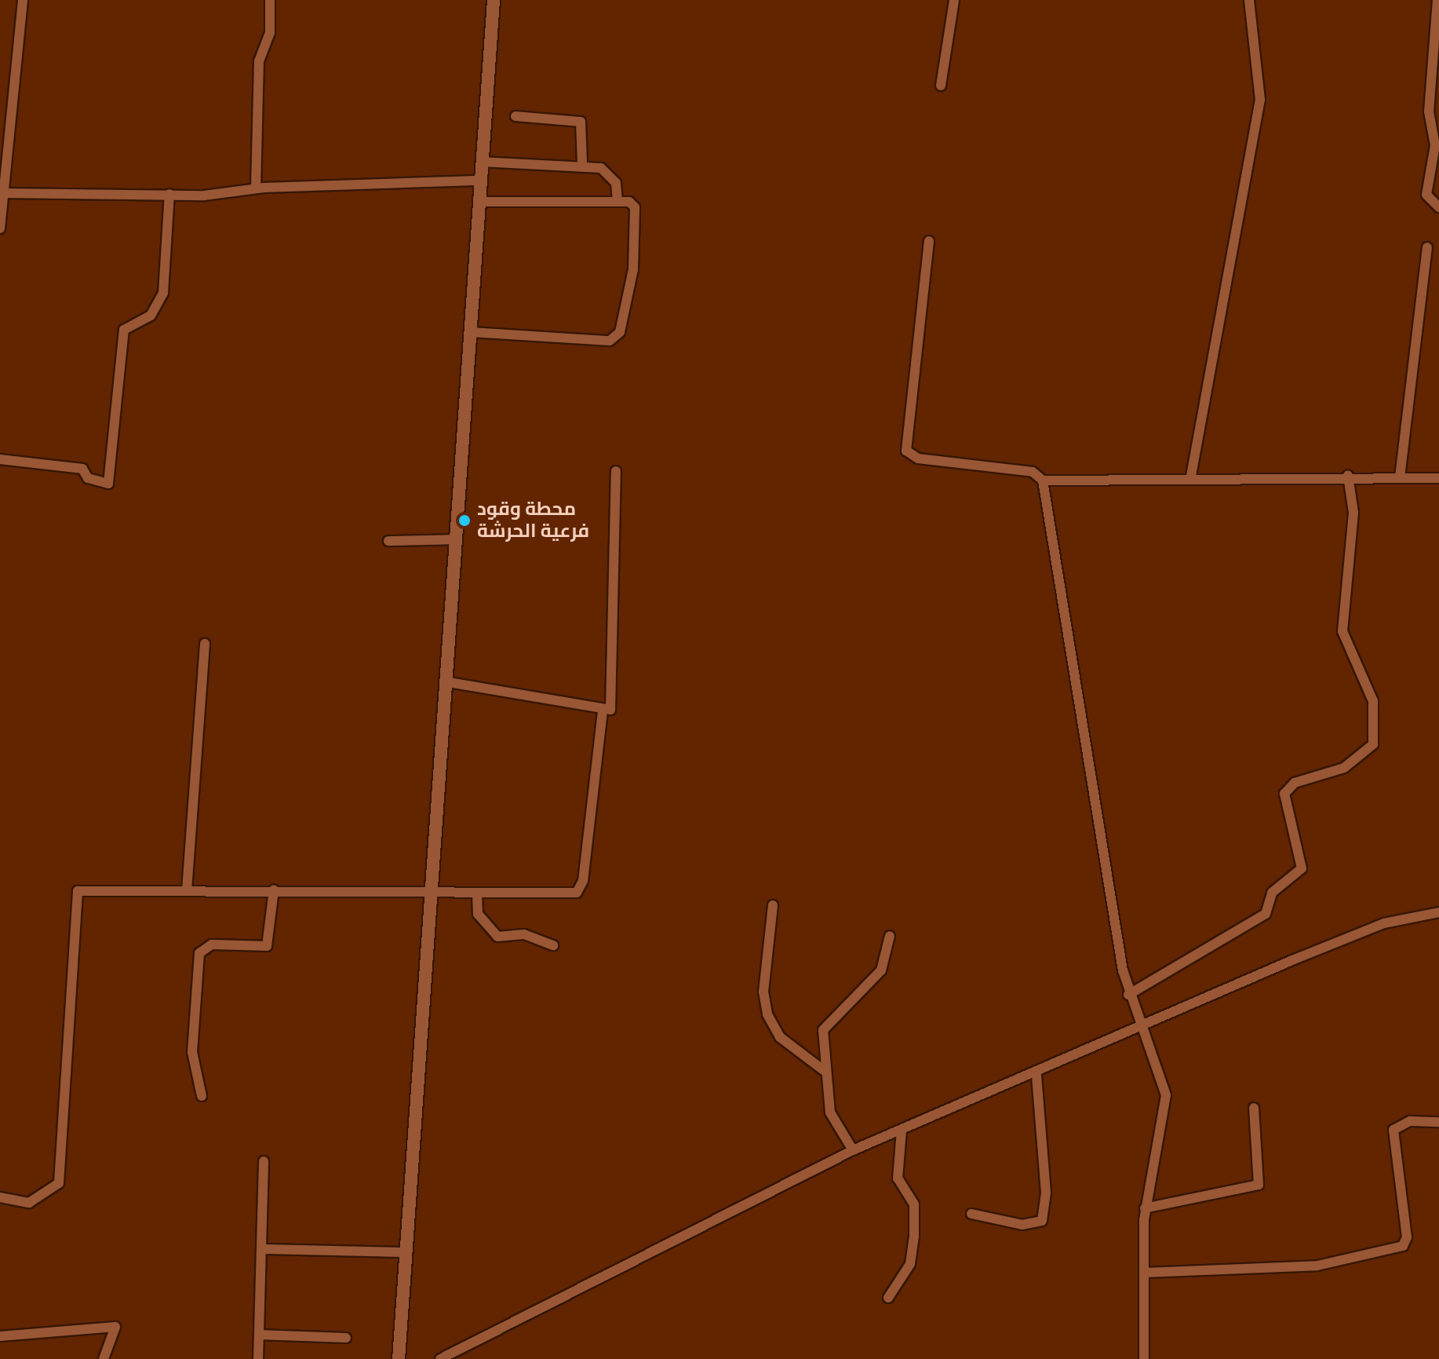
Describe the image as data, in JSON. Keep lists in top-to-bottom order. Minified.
{"places":["محطة وقود فرعية الحرشة"]}
